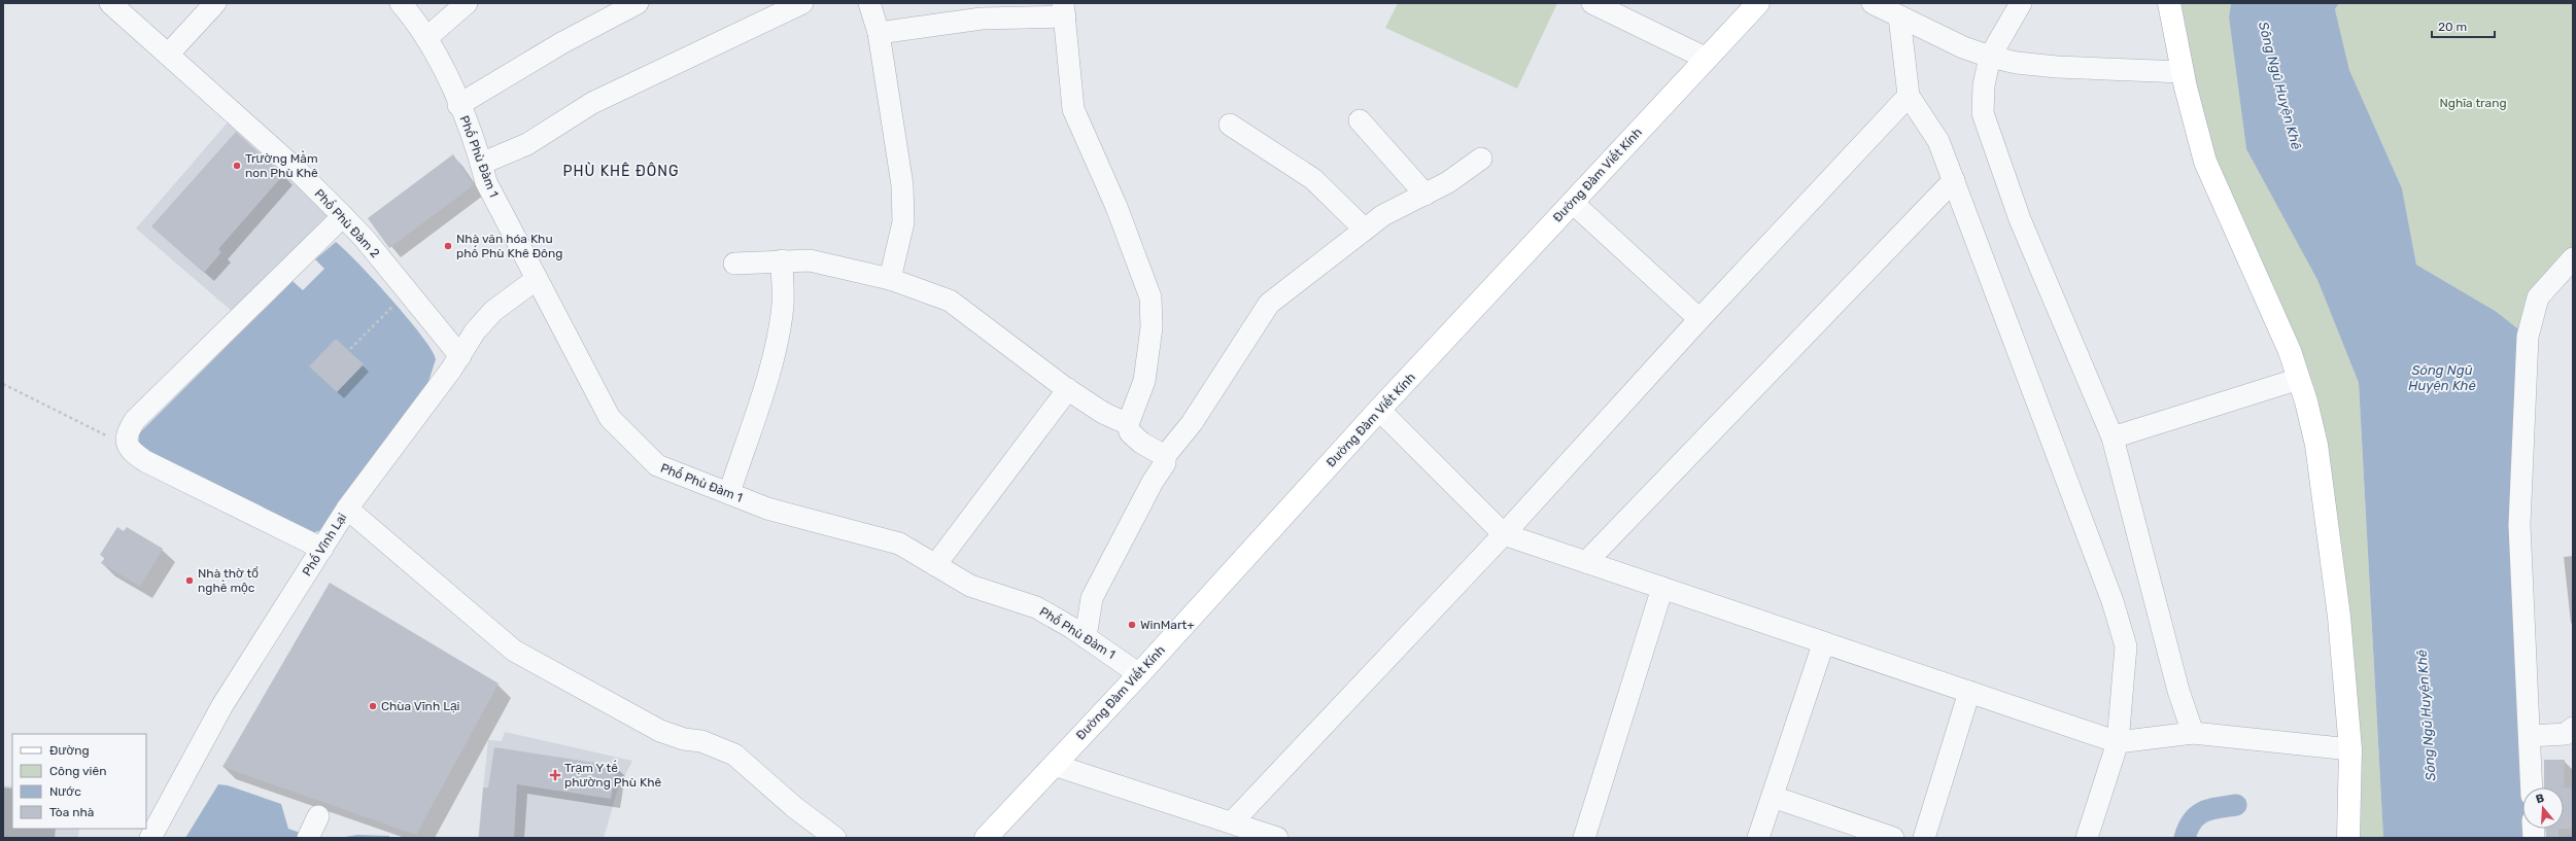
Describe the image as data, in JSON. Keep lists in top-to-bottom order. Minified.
{"streets":{"main road":["Đường Đàm Viết Kính"],"street":["Phố Phù Đàm 1","Phố Phù Đàm 2","Phố Vĩnh Lại"]},"crossings":[["Phố Phù Đàm 1","Đường Đàm Viết Kính"],["Phố Phù Đàm 1","Phố Vĩnh Lại"],["Phố Phù Đàm 2","Phố Vĩnh Lại"]],"districts":["PHÙ KHÊ ĐÔNG"],"water":["Sông Ngũ Huyện Khê"],"parks":["Nghĩa trang"],"places":{"other":["Trường Mầm non Phù Khê","Nhà văn hóa Khu phố Phù Khê Đông","Nhà thờ tổ nghề mộc","WinMart+","Chùa Vĩnh Lại"],"health":["Trạm Y tế phường Phù Khê"]},"legend":["Đường","Công viên","Nước","Tòa nhà"],"scale_bar":"20 m","north":"top"}
